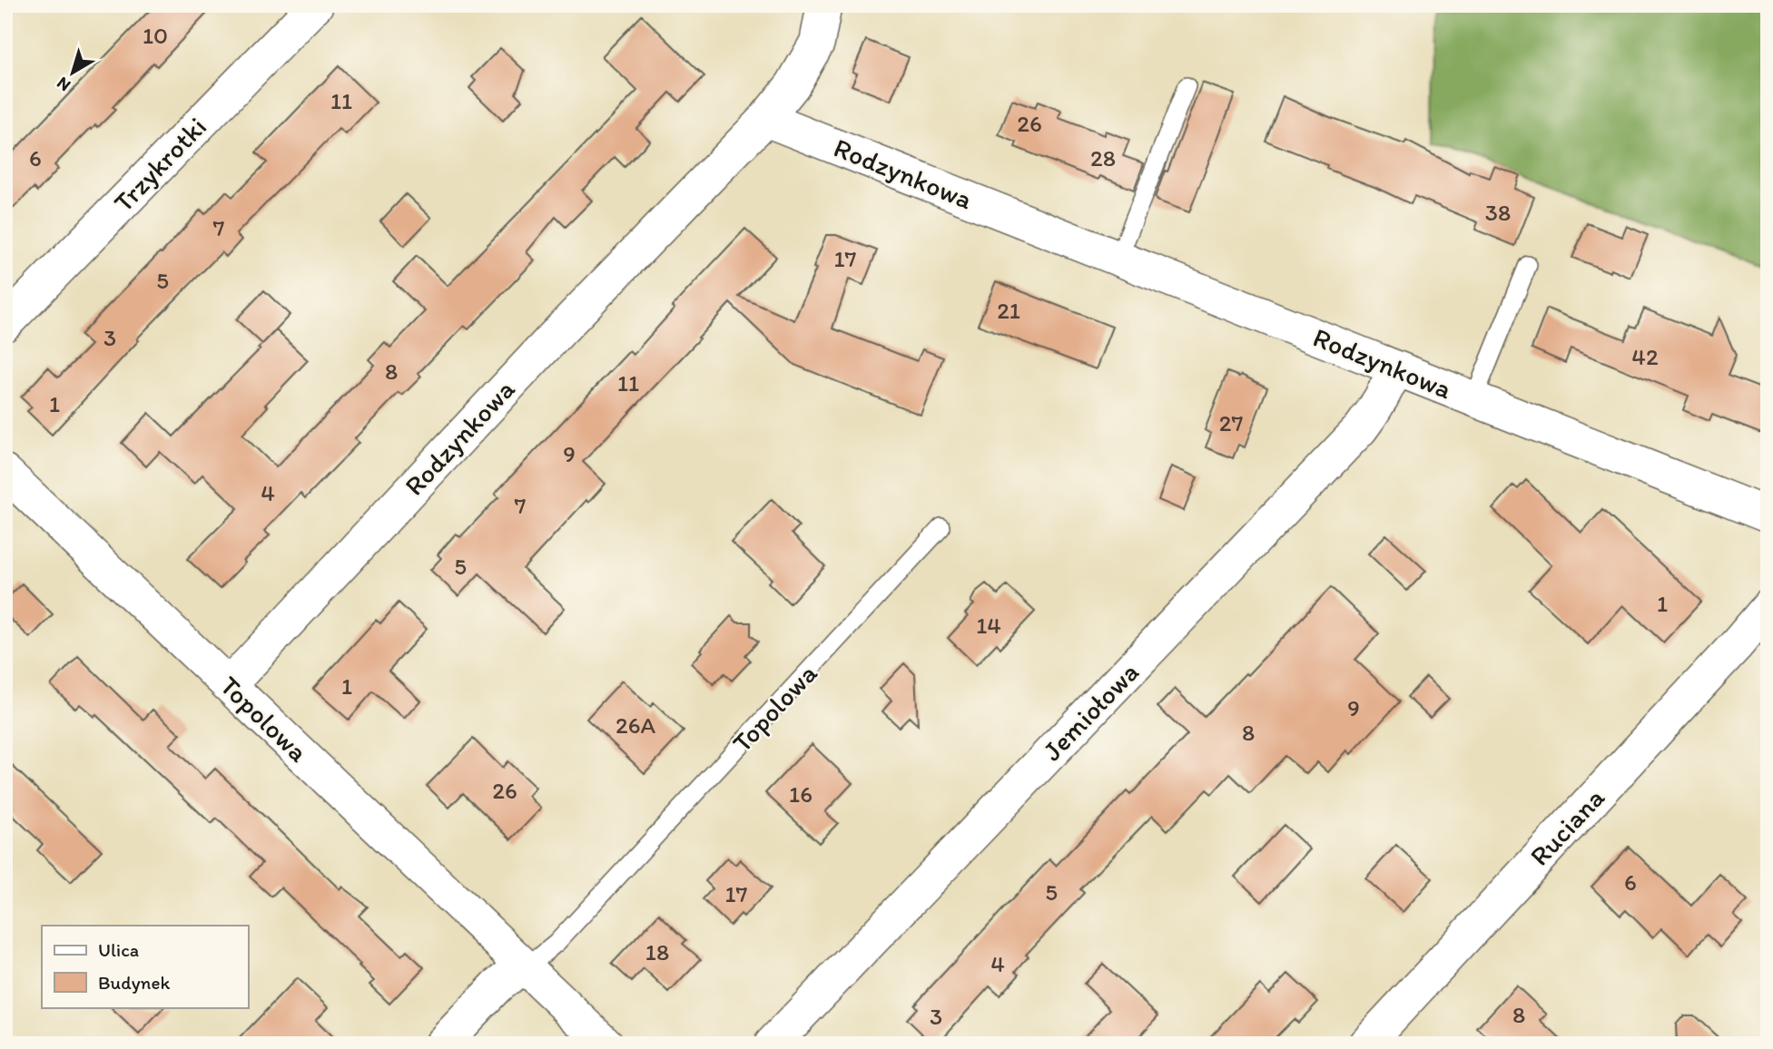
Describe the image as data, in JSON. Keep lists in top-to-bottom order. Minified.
{"streets":{"street":["Trzykrotki","Rodzynkowa","Topolowa","Jemiołowa","Ruciana"]},"crossings":[["Rodzynkowa","Topolowa"],["Rodzynkowa","Jemiołowa"]],"house_numbers":["10","11","26","6","28","38","7","17","5","21","3","42","8","11","1","27","9","4","7","5","1","14","1","9","26A","8","26","16","6","5","17","18","4","8","3"],"legend":["Ulica","Budynek"],"north":"bottom left"}
